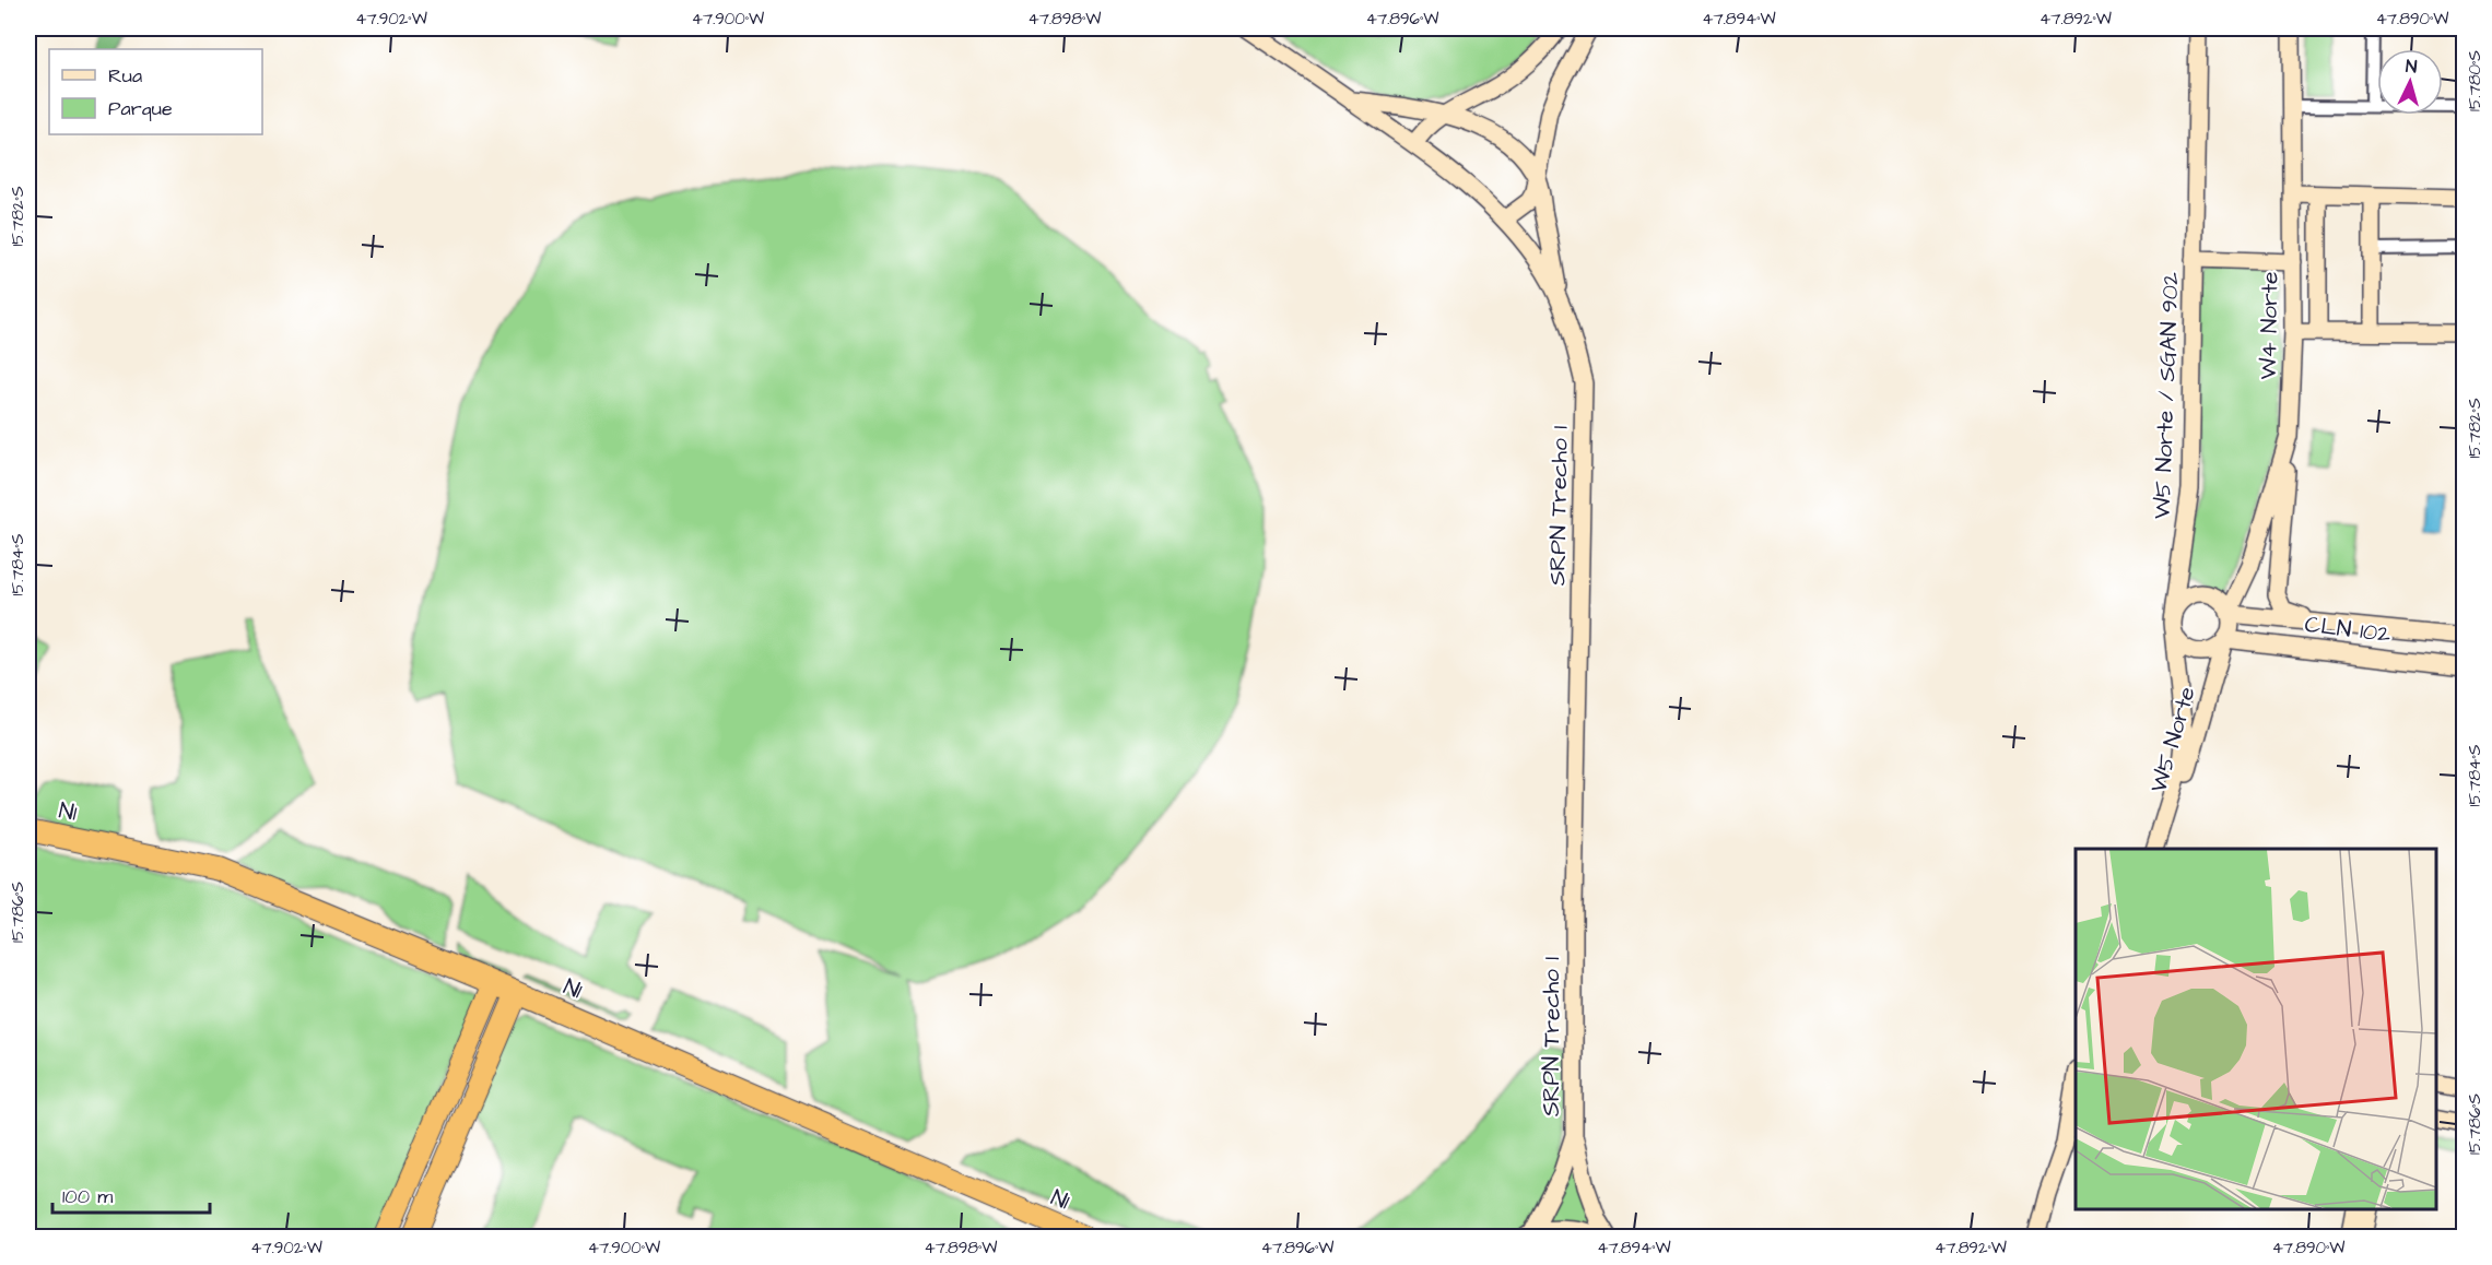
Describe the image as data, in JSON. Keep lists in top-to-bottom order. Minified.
{"streets":{"highway":["N1"],"main road":["W4 Norte","W5 Norte / SGAN 902","SRPN Trecho 1","CLN 102","W5 Norte"]},"crossings":[["W4 Norte","W5 Norte / SGAN 902"],["W4 Norte","CLN 102"],["W4 Norte","W5 Norte"],["W5 Norte / SGAN 902","CLN 102"],["W5 Norte / SGAN 902","W5 Norte"],["CLN 102","W5 Norte"]],"legend":["Rua","Parque"],"scale_bar":"100 m","north":"top","coordinates":["47.902°W","47.900°W","47.898°W","47.896°W","47.894°W","47.892°W","47.890°W","15.780°S","15.782°S","15.784°S","15.786°S"]}
